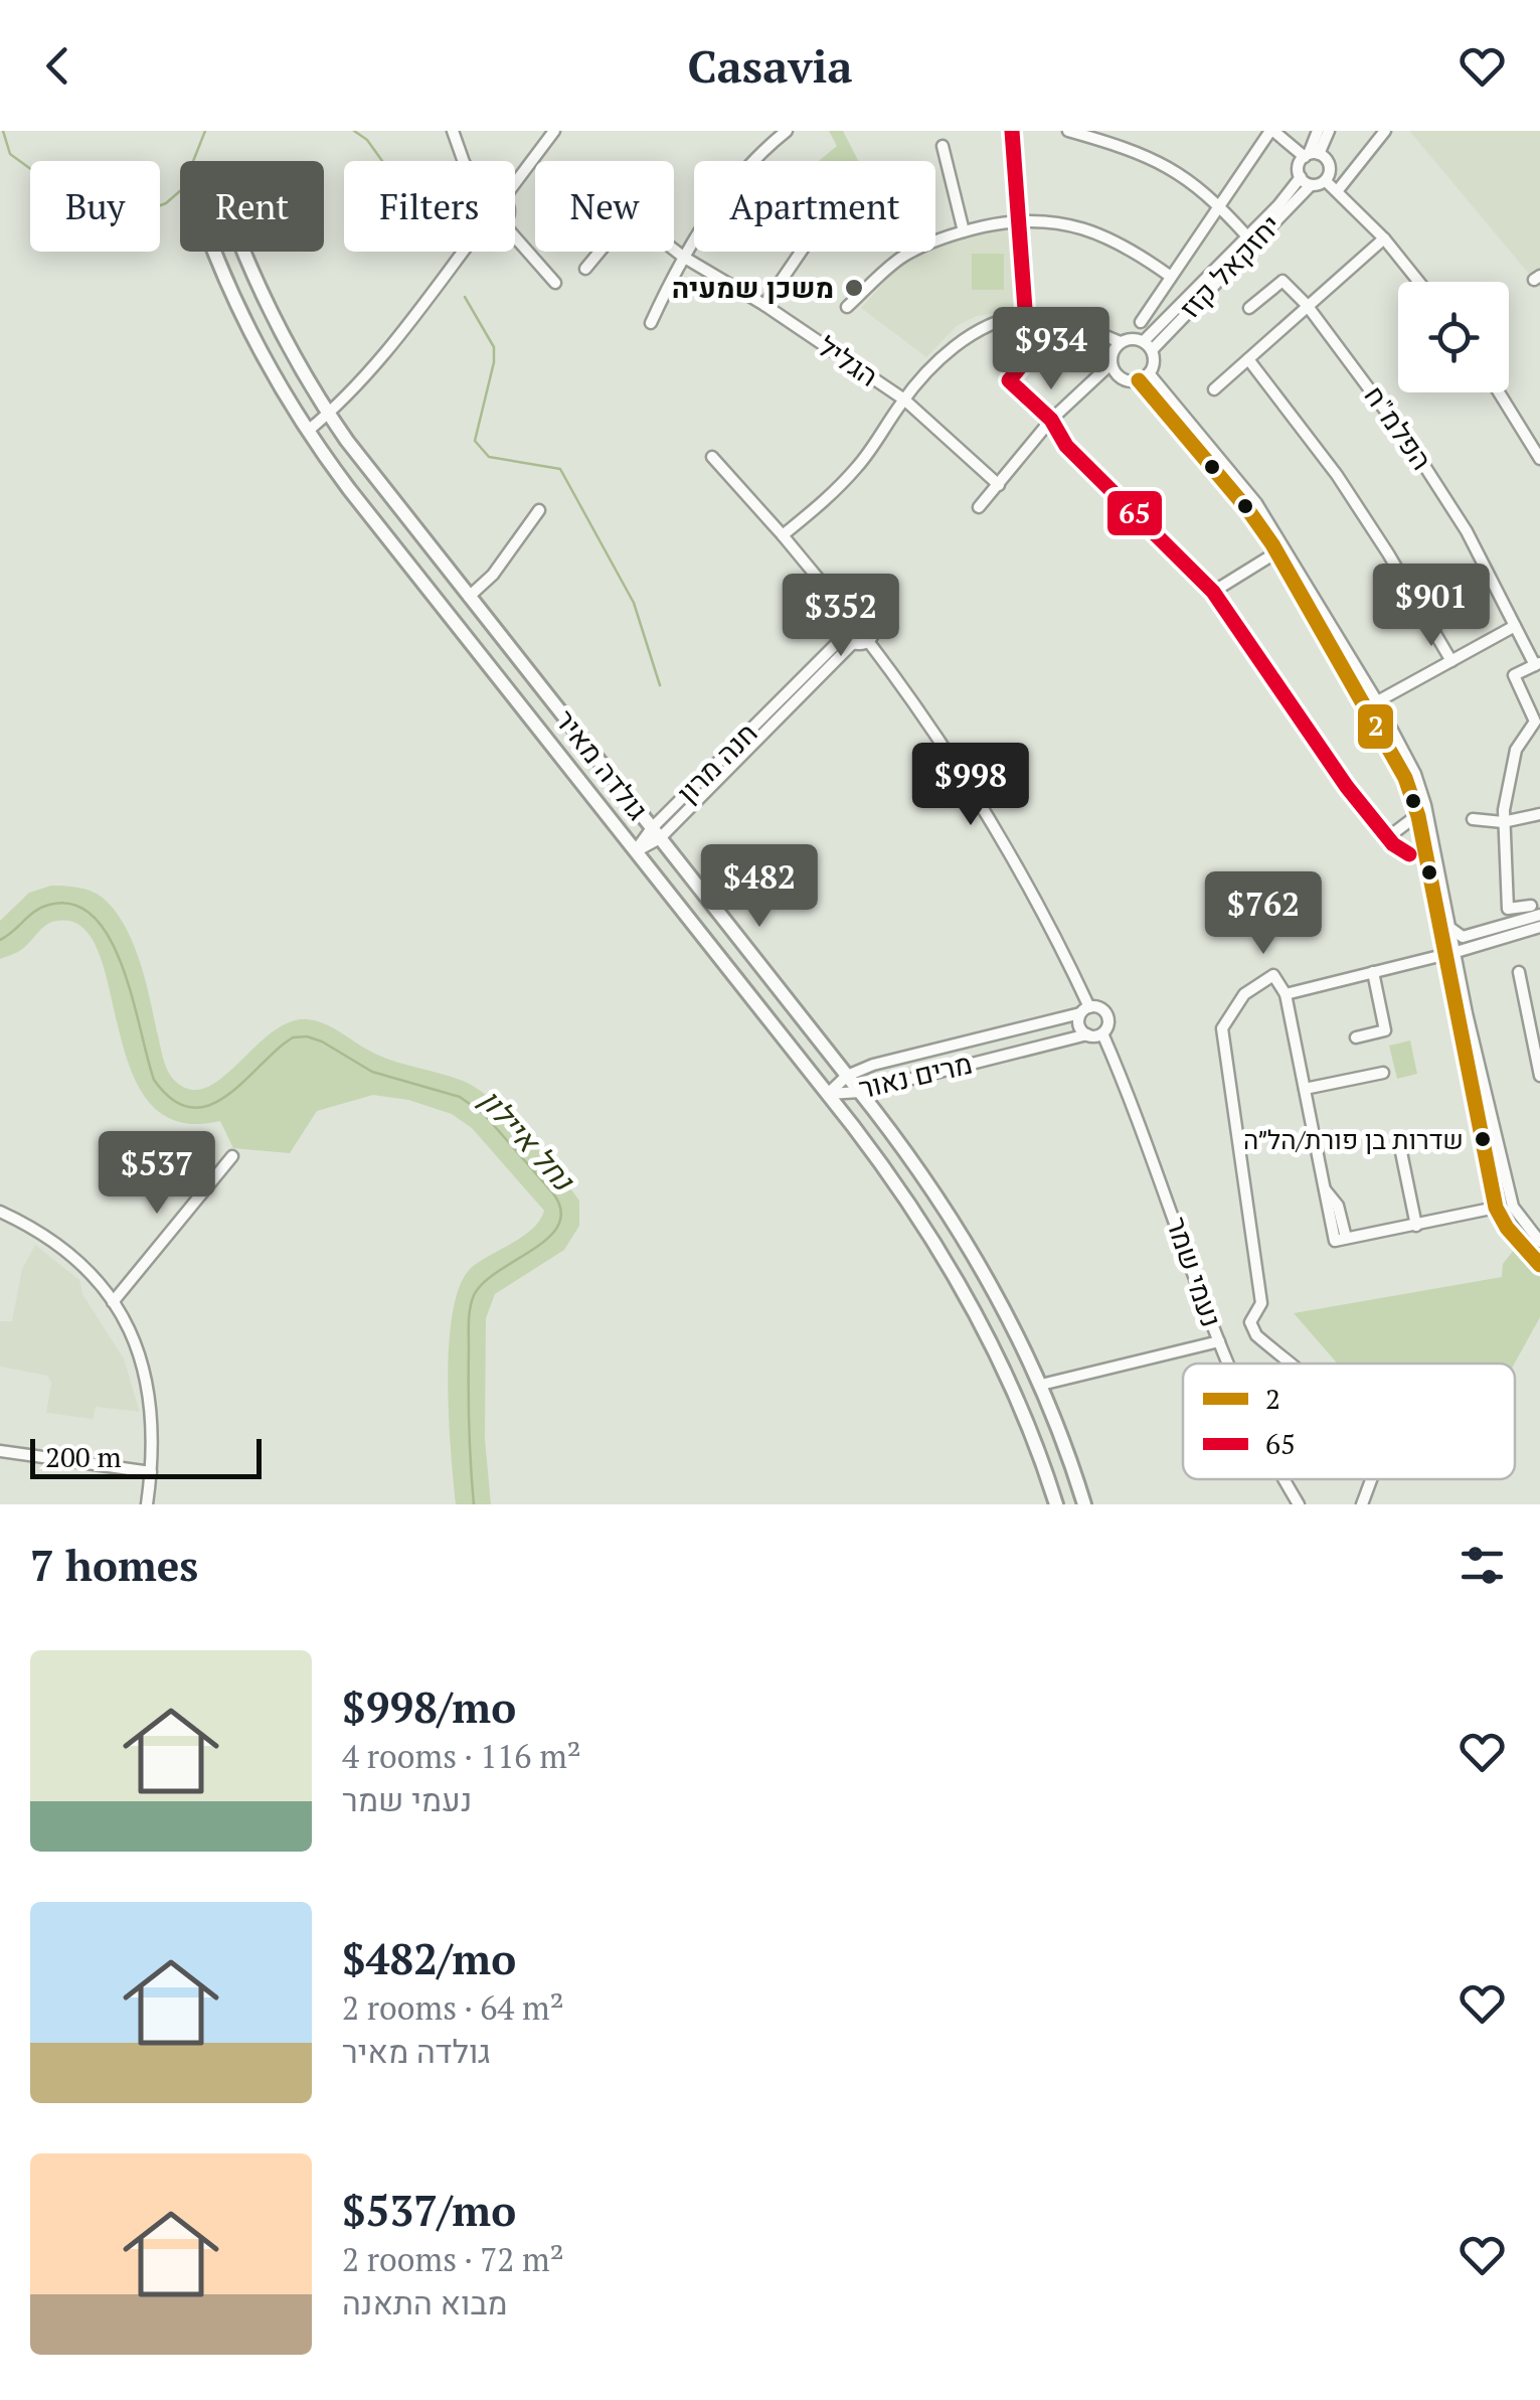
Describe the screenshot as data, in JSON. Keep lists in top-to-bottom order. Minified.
{"streets":{"main road":["גולדה מאיר"],"street":["יחזקאל קזז","הגליל","הפלמ\"ח","חנה מרון","מרים נאור","נעמי שמר"]},"crossings":[["חנה מרון","גולדה מאיר"],["גולדה מאיר","מרים נאור"],["מרים נאור","נעמי שמר"]],"water":["נחל איילון"],"places":["משכן שמעיה","שדרות בן פורת/הל״ה"],"lines":["transit line 65","transit line 2"],"legend":["2","65"],"scale_bar":"200 m","page":{"header":"Casavia","chip":["Buy","Rent","Filters","New","Apartment"],"price":["$934","$901","$352","$998","$482","$762","$537"],"scale":"200 m","heading":"7 homes","list":[{"name":"$998/mo","note":"4 rooms · 116 m² · נעמי שמר"},{"name":"$482/mo","note":"2 rooms · 64 m² · גולדה מאיר"},{"name":"$537/mo","note":"2 rooms · 72 m² · מבוא התאנה"}]}}
